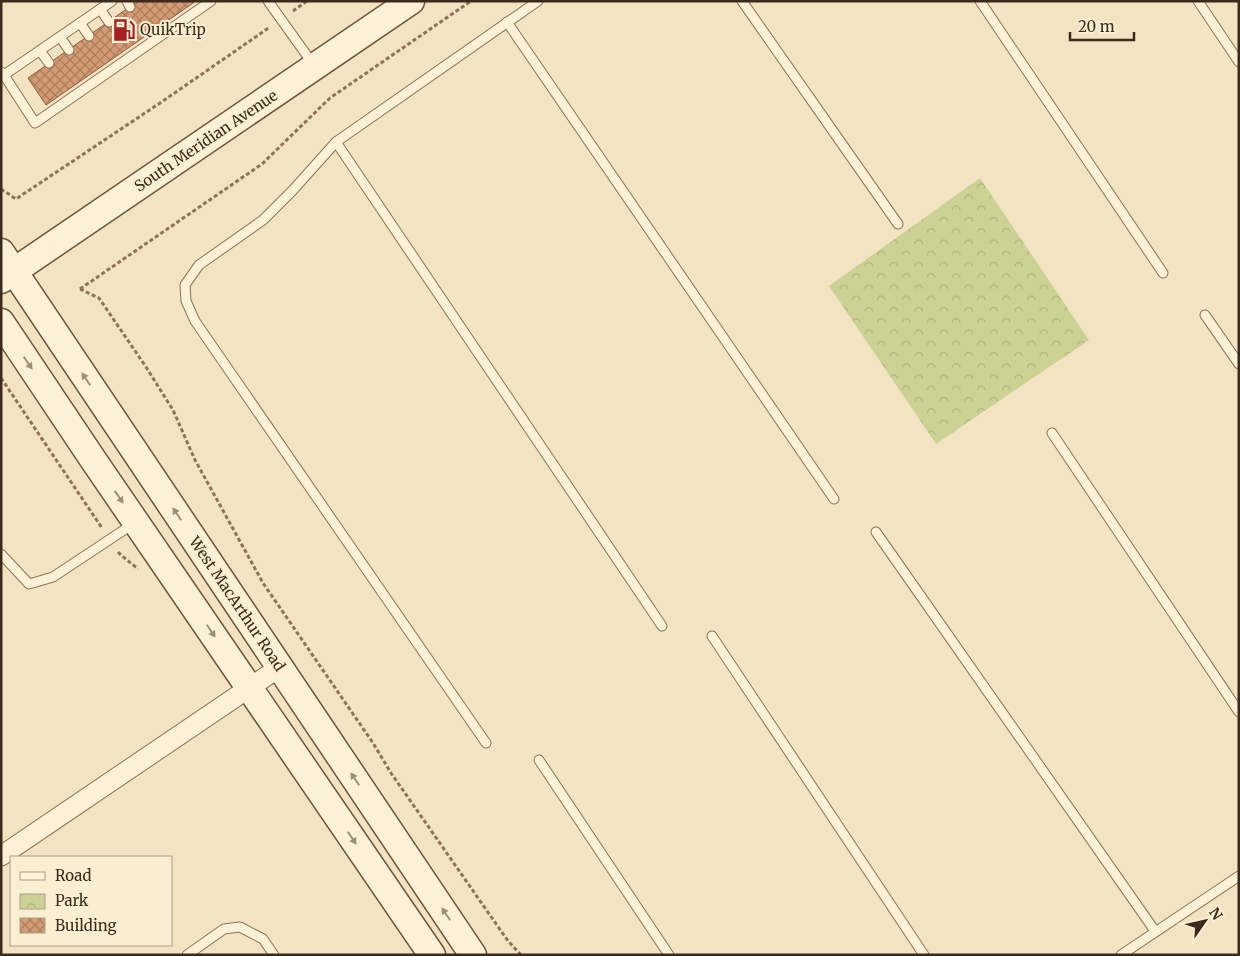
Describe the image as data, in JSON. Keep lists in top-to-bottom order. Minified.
{"streets":{"street":["South Meridian Avenue","West MacArthur Road"]},"crossings":[["South Meridian Avenue","West MacArthur Road"]],"places":{"fuel station":["QuikTrip"]},"legend":["Road","Park","Building"],"scale_bar":"20 m","north":"top right"}
